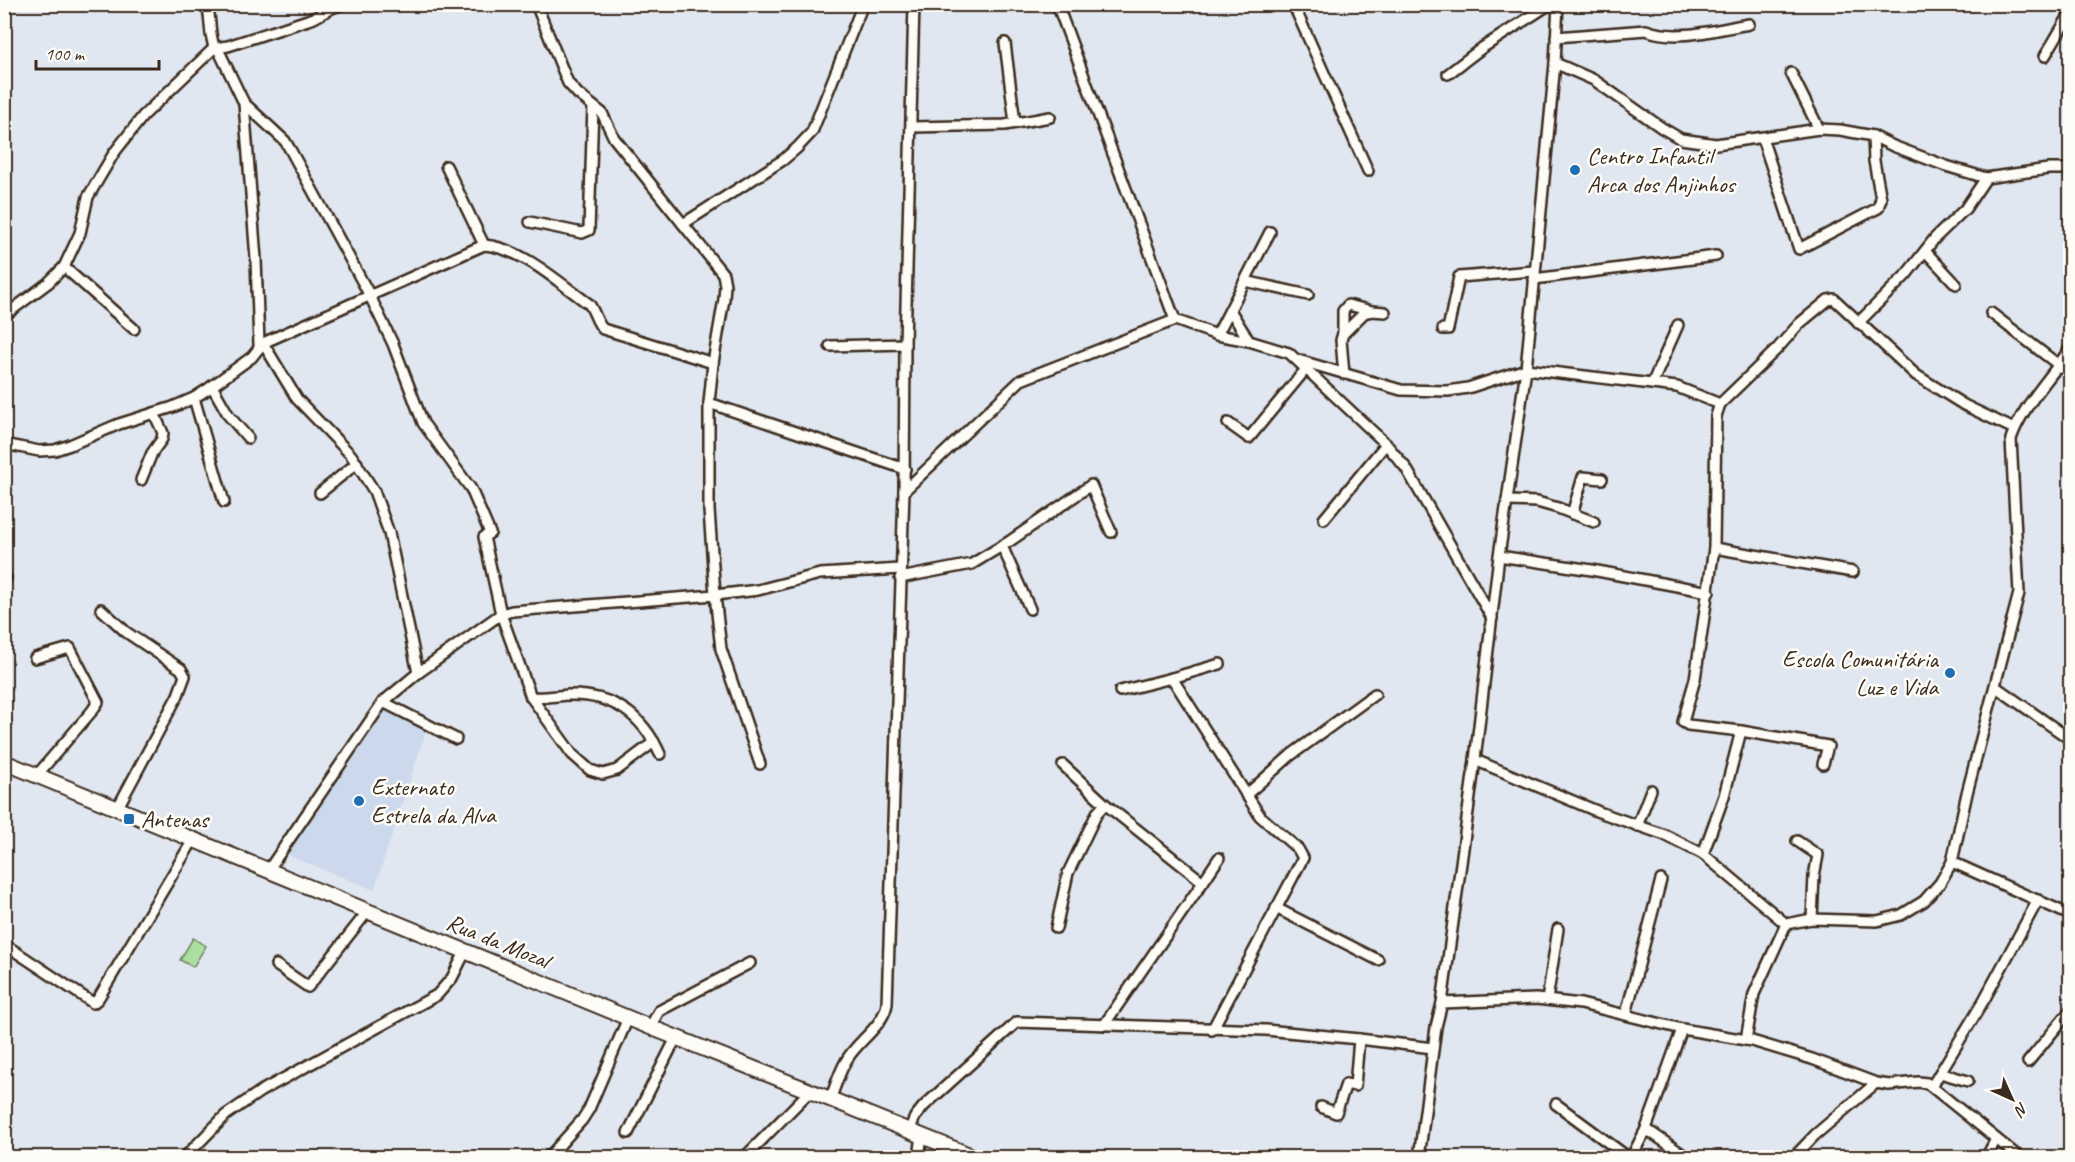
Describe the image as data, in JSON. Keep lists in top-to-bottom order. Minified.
{"streets":{"main road":["Rua da Mozal"]},"places":{"other":["Centro Infantil Arca dos Anjinhos","Escola Comunitária Luz e Vida","Externato Estrela da Alva"],"transit":["Antenas"]},"scale_bar":"100 m","north":"bottom right"}
